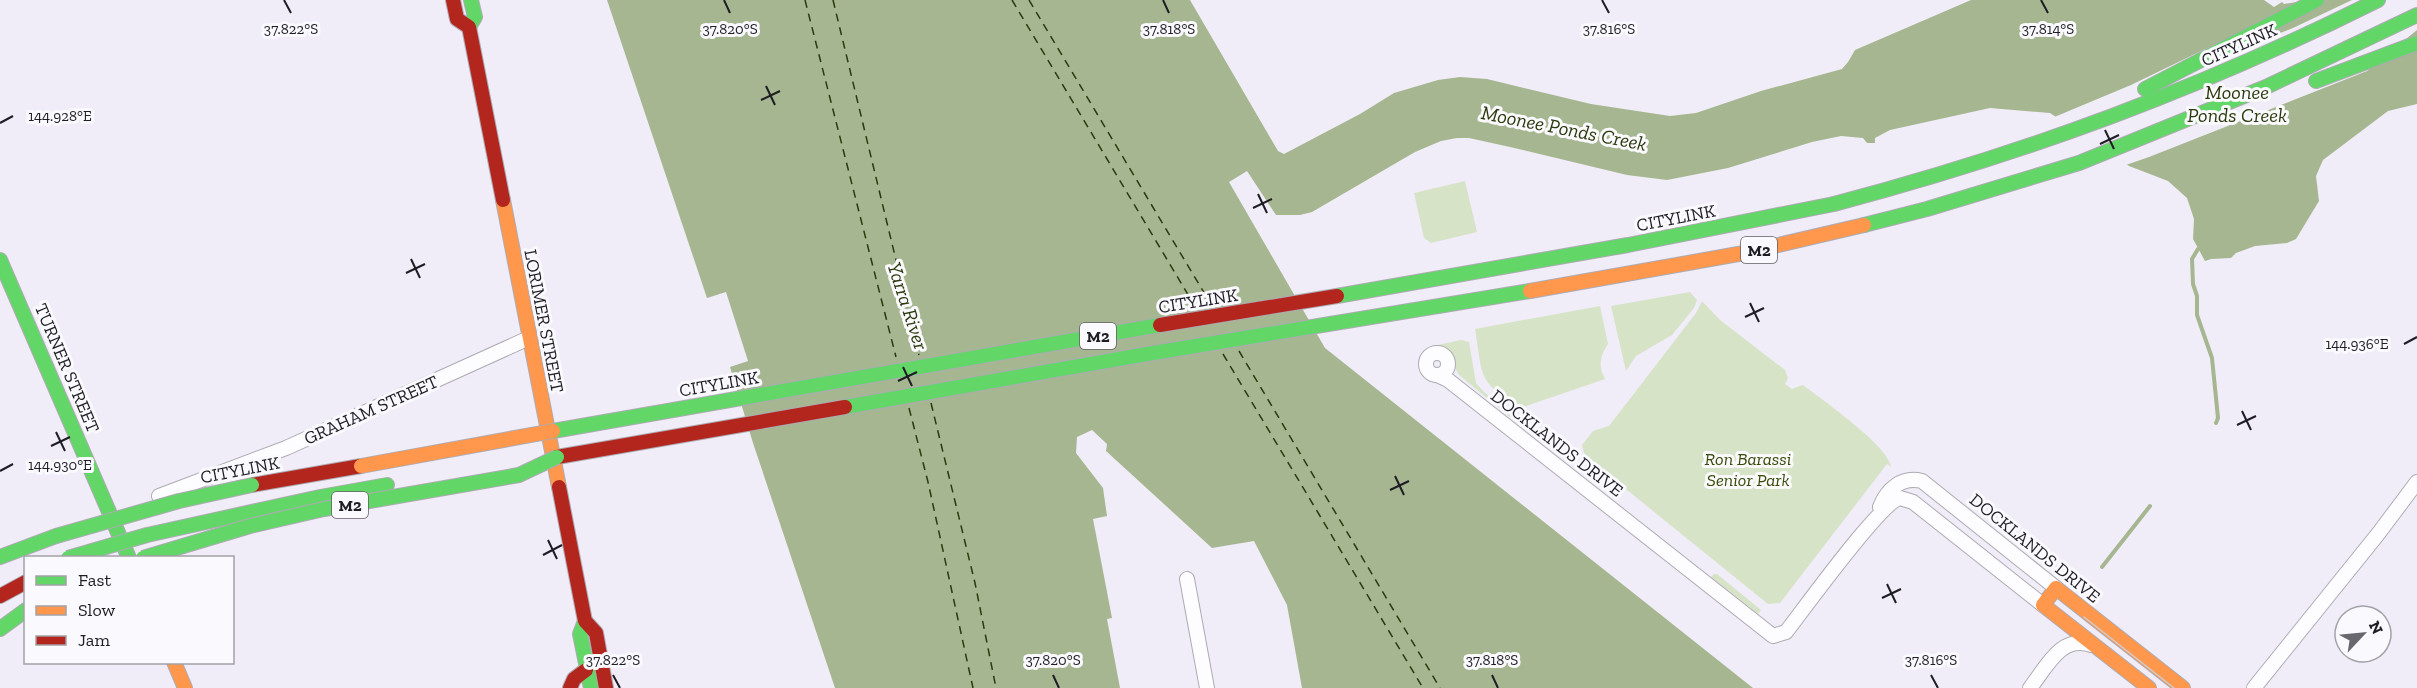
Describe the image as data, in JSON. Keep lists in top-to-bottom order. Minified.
{"streets":{"main road":["CITYLINK","M2","LORIMER STREET","TURNER STREET","DOCKLANDS DRIVE"],"street":["GRAHAM STREET"]},"crossings":[["LORIMER STREET","GRAHAM STREET"],["TURNER STREET","GRAHAM STREET"]],"water":["Moonee Ponds Creek","Yarra River"],"parks":["Ron Barassi Senior Park"],"legend":["Fast","Slow","Jam"],"north":"top right","coordinates":["37.822°S","37.820°S","37.818°S","37.814°S","37.816°S","144.928°E","144.936°E","144.930°E"]}
